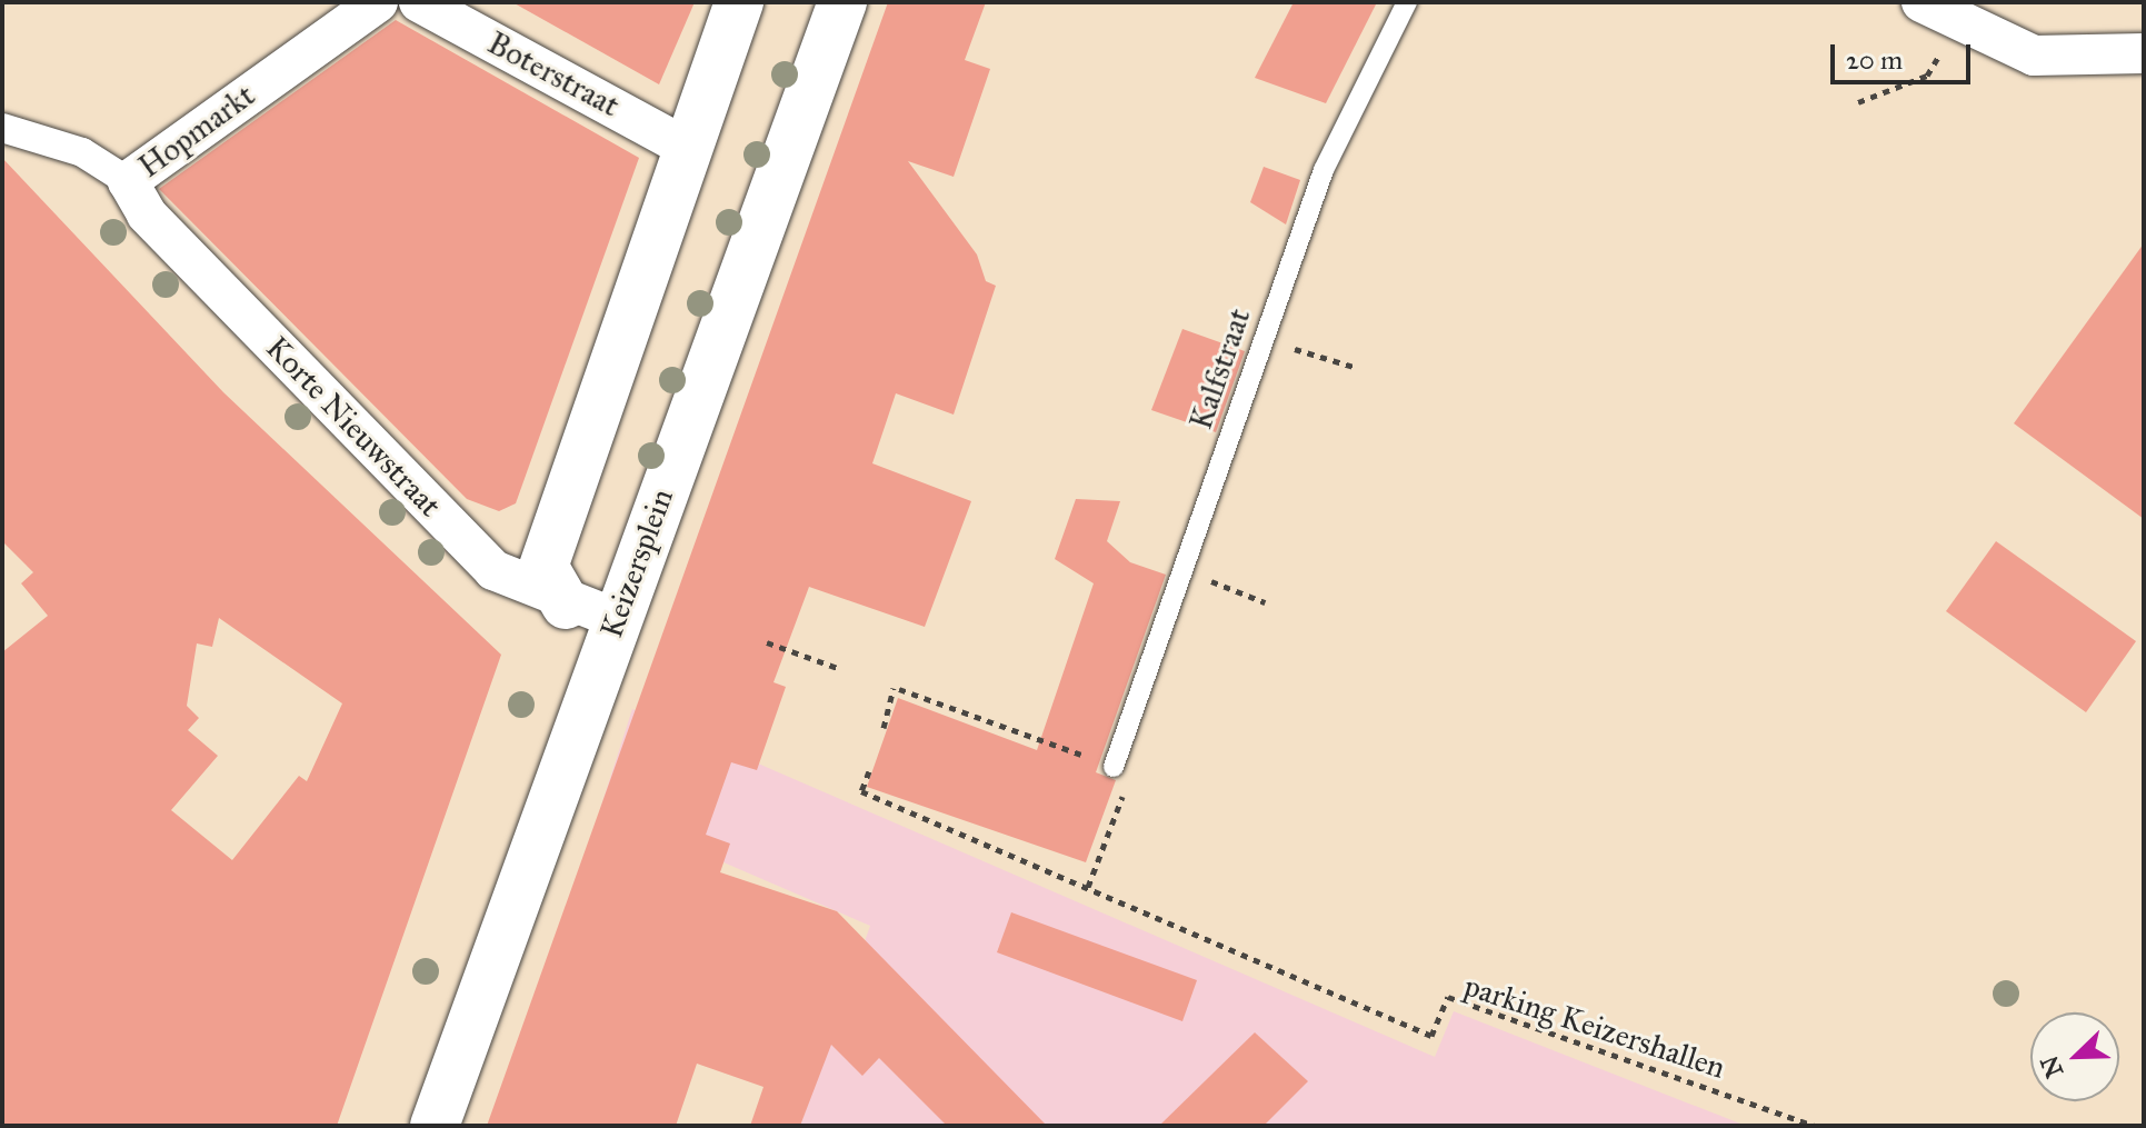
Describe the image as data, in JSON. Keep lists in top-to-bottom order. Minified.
{"streets":{"street":["Boterstraat","Hopmarkt","Korte Nieuwstraat","Keizersplein"],"lane":["Kalfstraat"],"path":["parking Keizershallen"]},"crossings":[["Boterstraat","Keizersplein"],["Hopmarkt","Korte Nieuwstraat"],["Korte Nieuwstraat","Keizersplein"]],"scale_bar":"20 m","north":"bottom left"}
